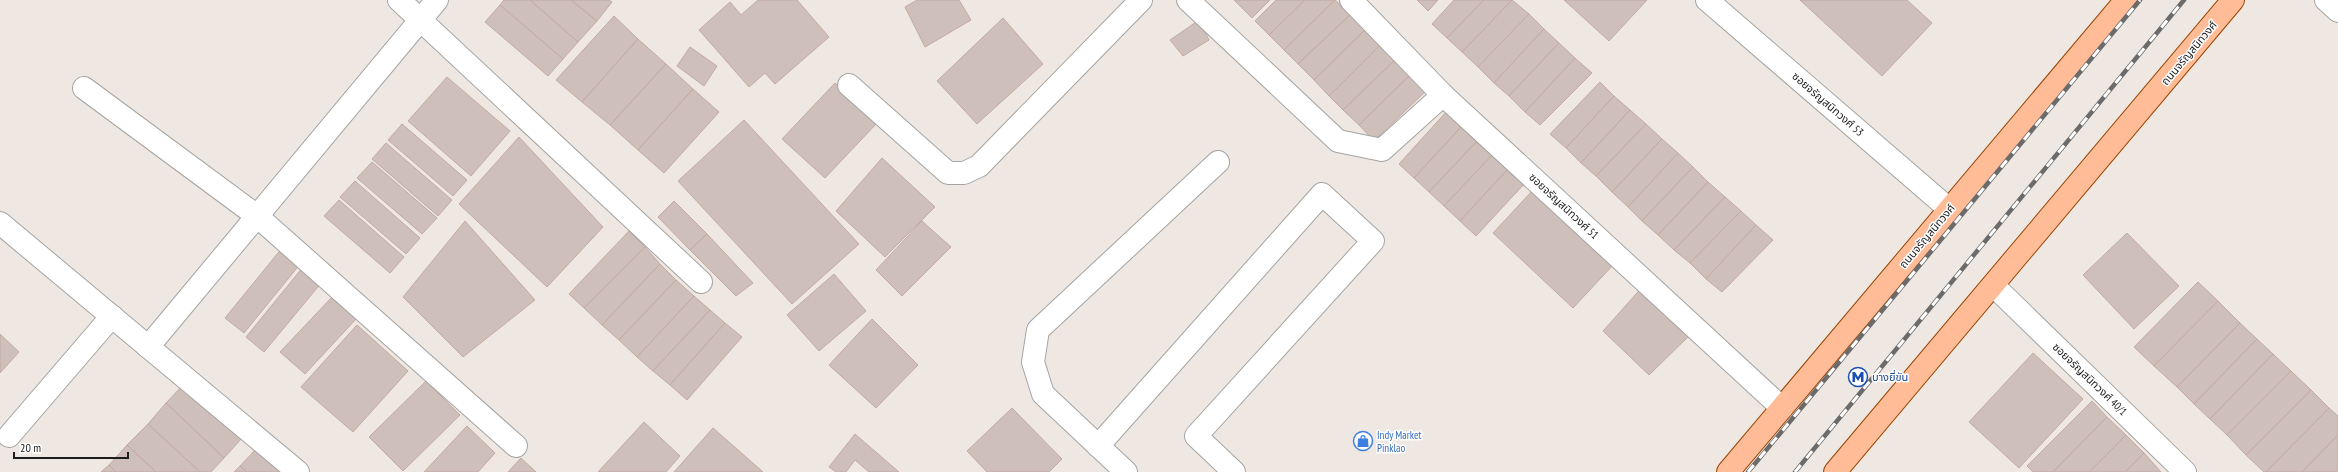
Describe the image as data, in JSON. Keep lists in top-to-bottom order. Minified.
{"streets":{"main road":["ถนนจรัญสนิทวงศ์"],"street":["ซอยจรัญสนิทวงศ์ 53","ซอยจรัญสนิทวงศ์ 51","ซอยจรัญสนิทวงศ์ 40/1"]},"crossings":[["ถนนจรัญสนิทวงศ์","ซอยจรัญสนิทวงศ์ 53"],["ถนนจรัญสนิทวงศ์","ซอยจรัญสนิทวงศ์ 51"],["ถนนจรัญสนิทวงศ์","ซอยจรัญสนิทวงศ์ 40/1"]],"places":{"metro station":["บางยี่ขัน"],"shop":["Indy Market Pinklao"]},"scale_bar":"20 m"}
